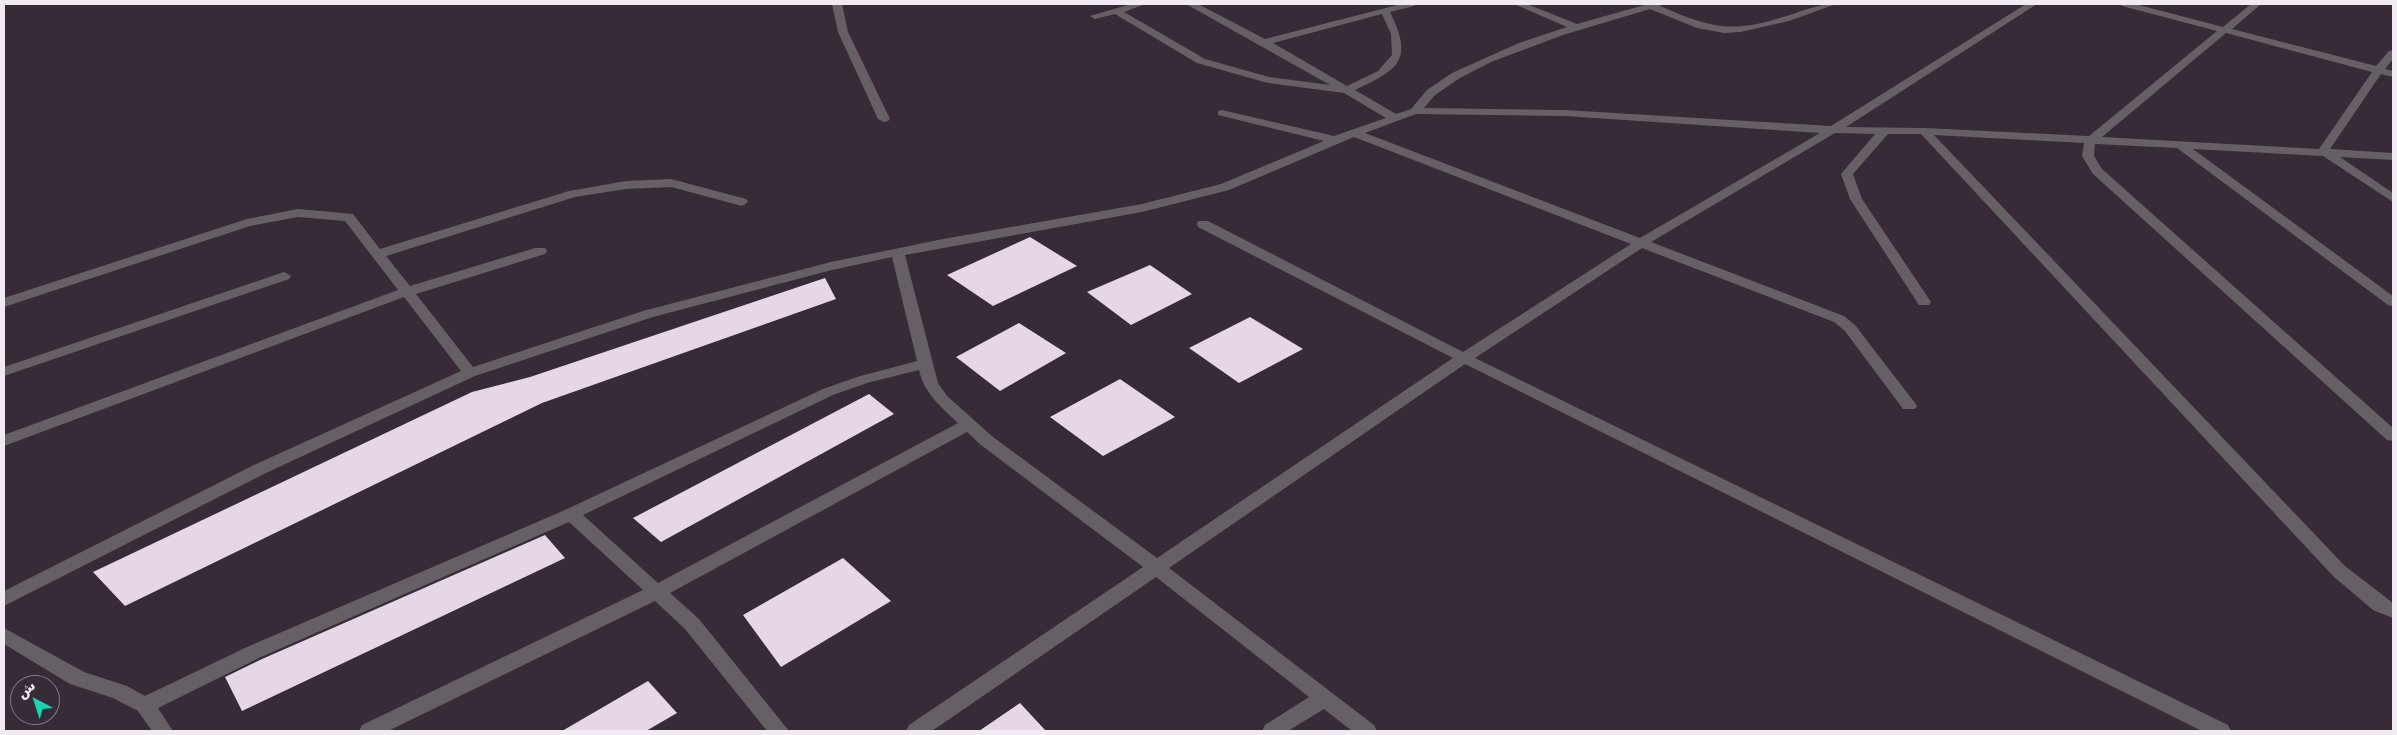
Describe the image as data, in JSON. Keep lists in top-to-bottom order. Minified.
{"north":"top left"}
